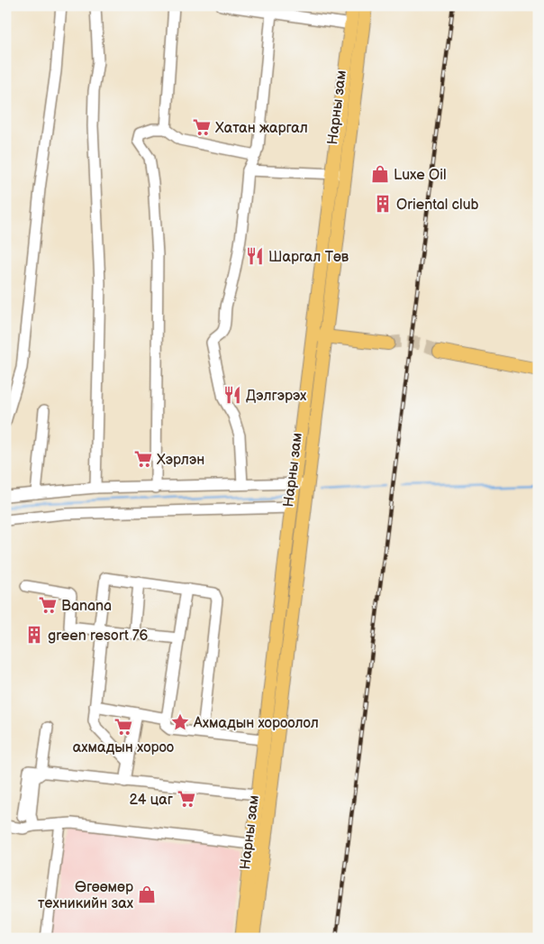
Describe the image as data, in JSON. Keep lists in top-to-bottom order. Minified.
{"streets":{"main road":["Нарны зам"]},"places":{"supermarket":["Хатан жаргал","Хэрлэн","Banana","ахмадын хороо","24 цаг"],"shop":["Luxe Oil","Өгөөмөр техникийн зах"],"building":["Oriental club","green resort 76"],"restaurant":["Шаргал Төв","Дэлгэрэх"],"place":["Ахмадын хороолол"]}}
